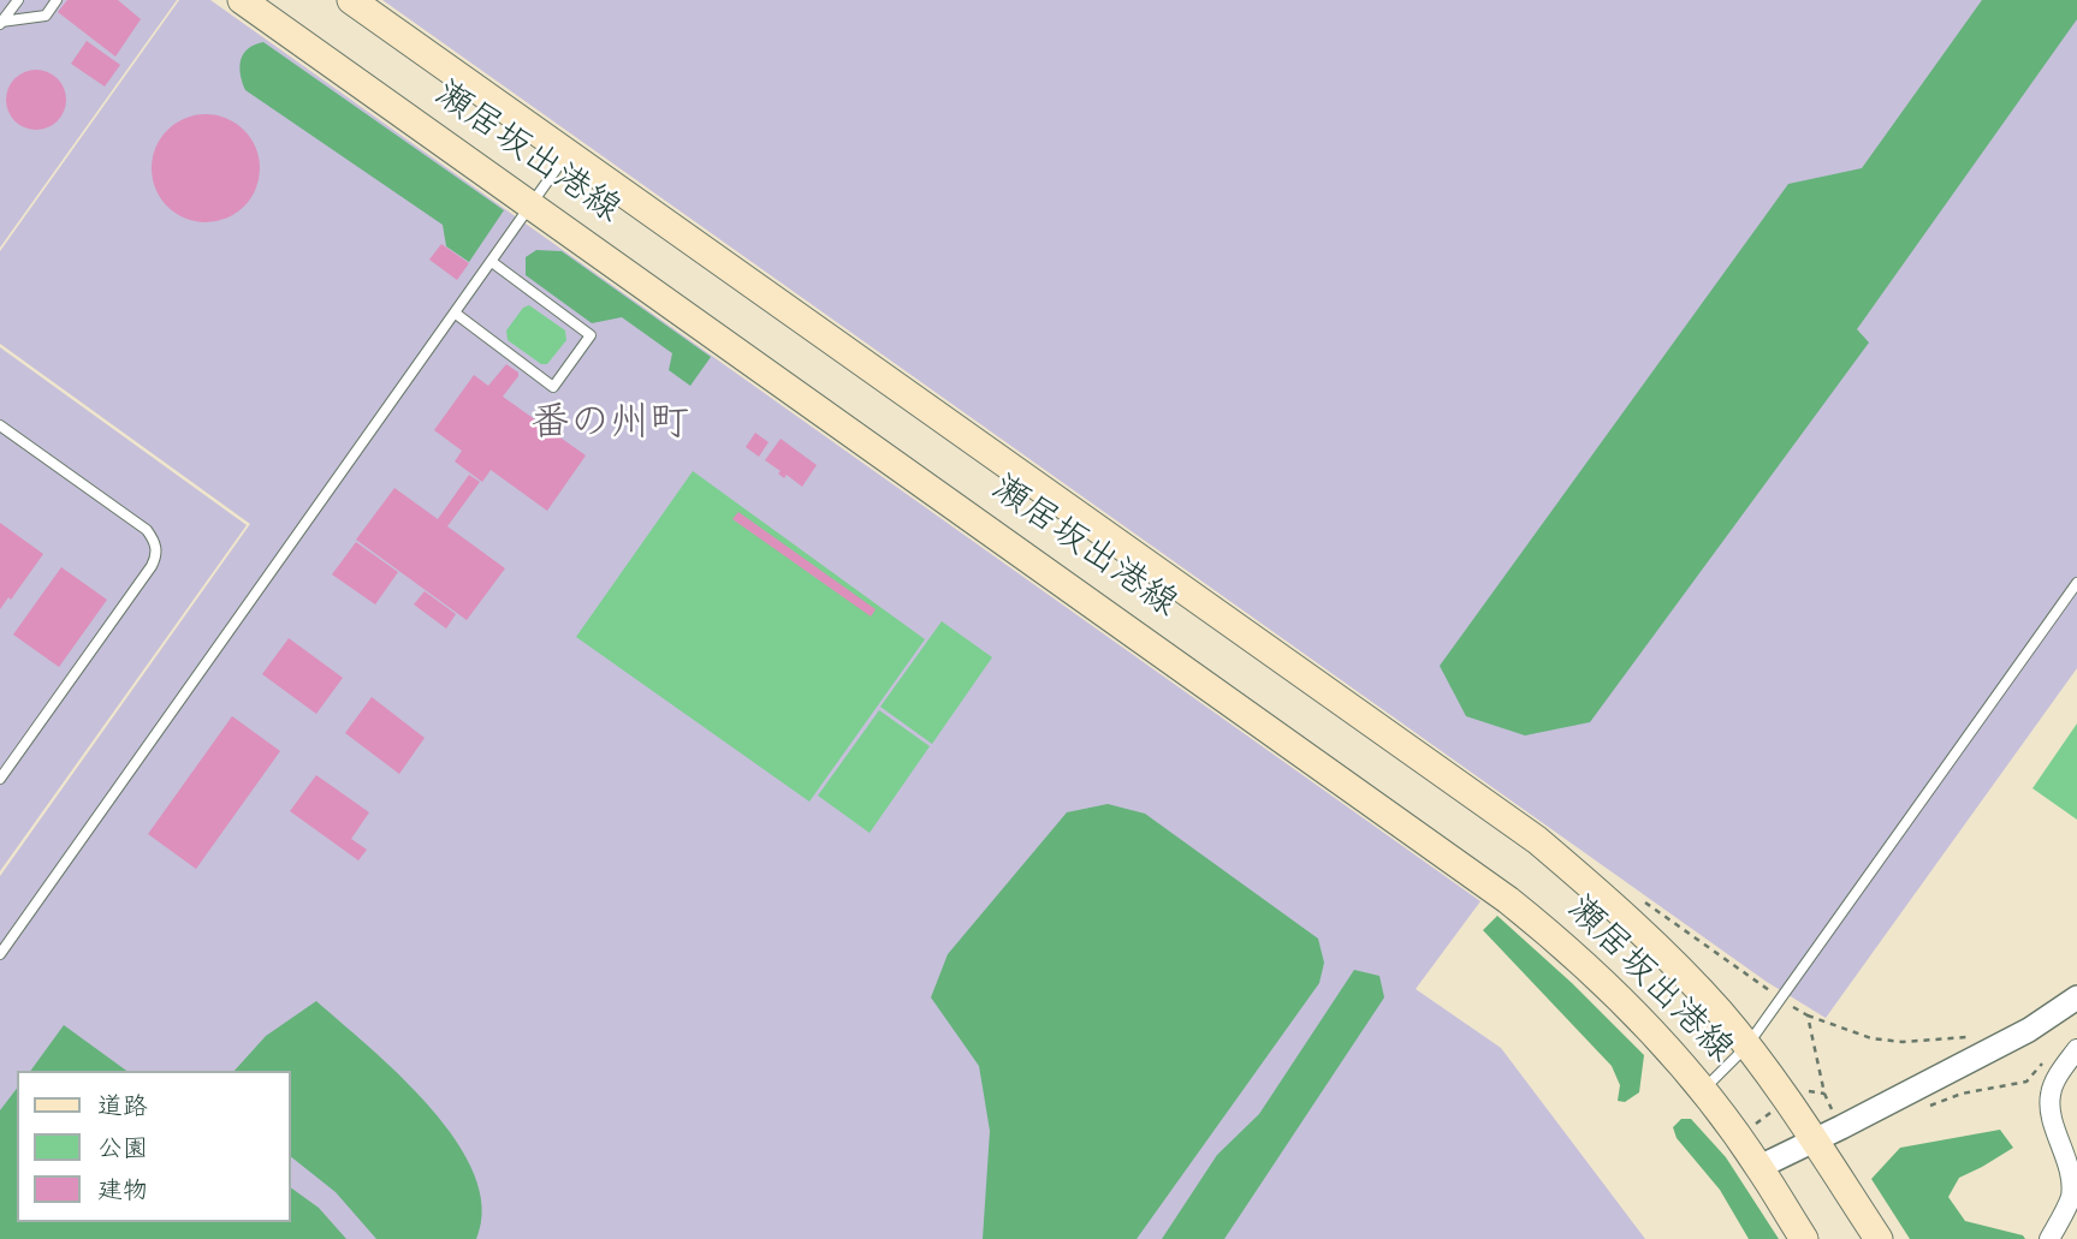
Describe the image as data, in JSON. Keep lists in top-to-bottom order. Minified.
{"streets":{"main road":["瀬居坂出港線"]},"districts":["番の州町"],"legend":["道路","公園","建物"]}
